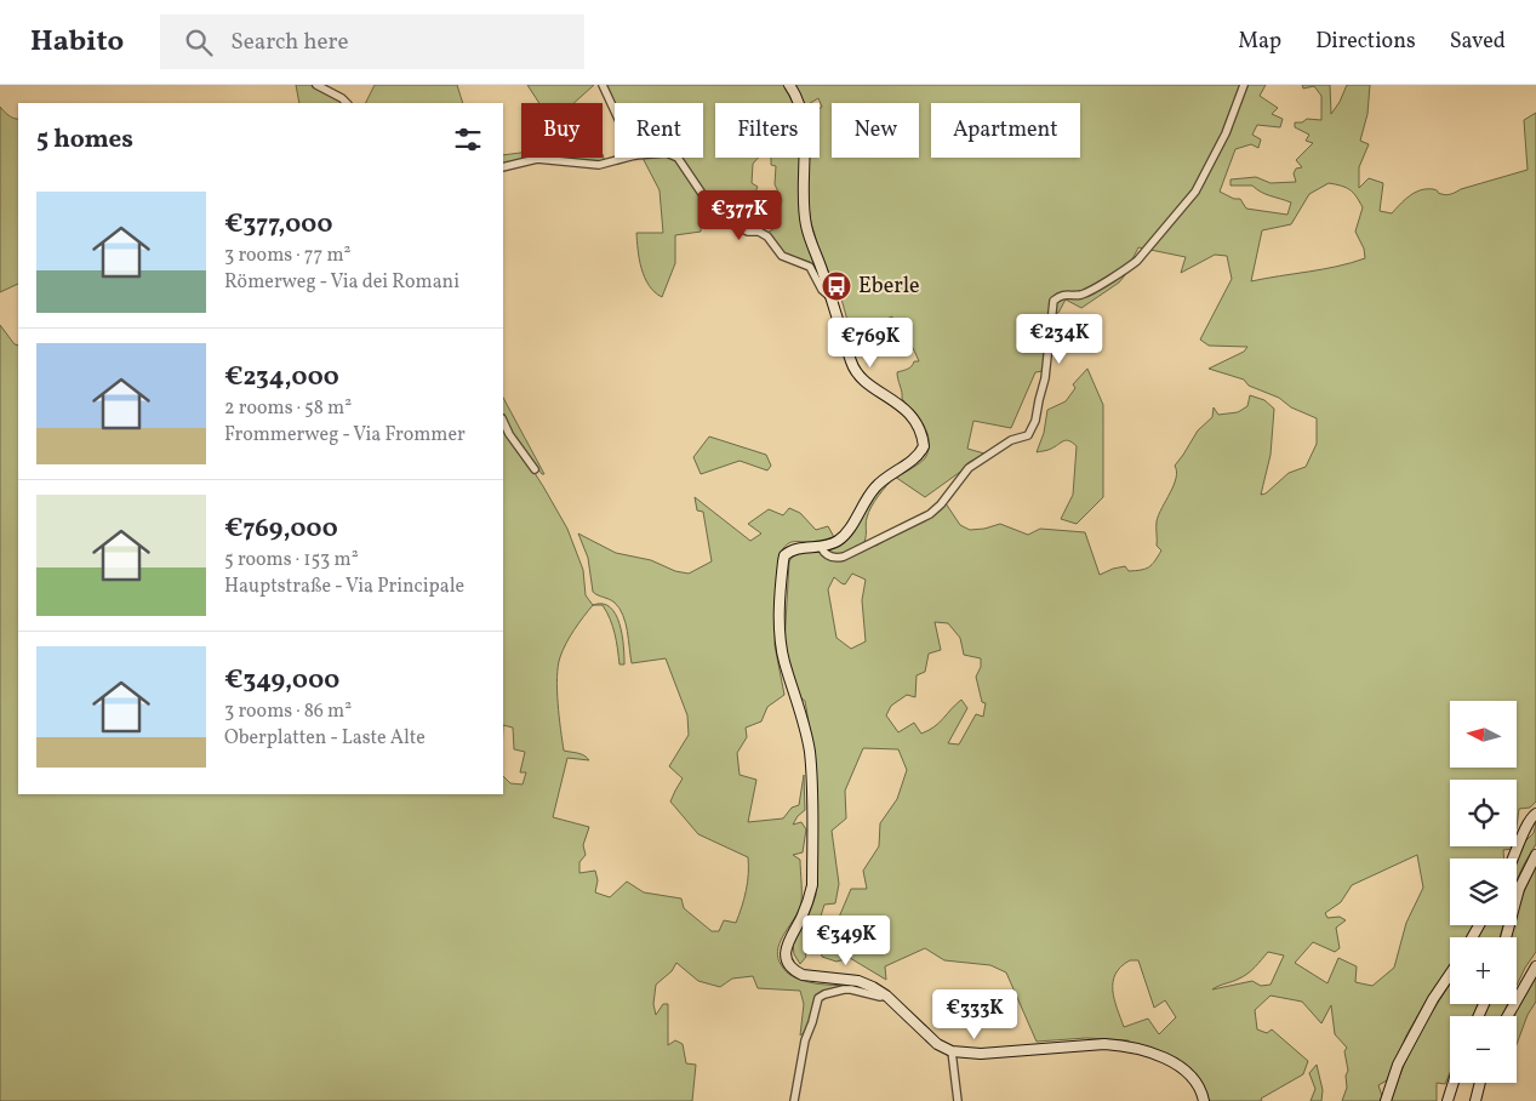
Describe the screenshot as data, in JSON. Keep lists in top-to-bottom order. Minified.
{"places":{"bus stop":["Eberle"]},"north":"left","page":{"header":"Habito","search":"Search here","nav":["Map","Directions","Saved"],"chip":["Buy","Rent","Filters","New","Apartment"],"heading":"5 homes","list":[{"name":"€377,000","note":"3 rooms · 77 m² · Römerweg - Via dei Romani"},{"name":"€234,000","note":"2 rooms · 58 m² · Frommerweg - Via Frommer"},{"name":"€769,000","note":"5 rooms · 153 m² · Hauptstraße - Via Principale"},{"name":"€349,000","note":"3 rooms · 86 m² · Oberplatten - Laste Alte"}],"price":["€377K","€234K","€769K","€349K","€333K"],"map_buttons":["+","−"]}}
